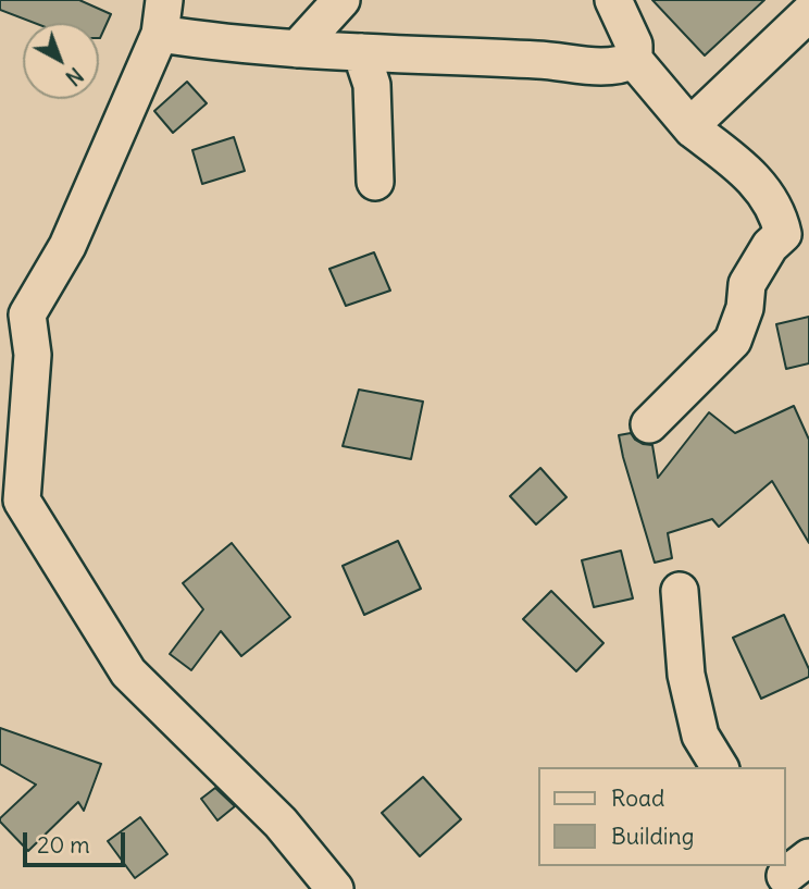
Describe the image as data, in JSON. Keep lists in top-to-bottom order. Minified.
{"legend":["Road","Building"],"scale_bar":"20 m","north":"bottom right"}
